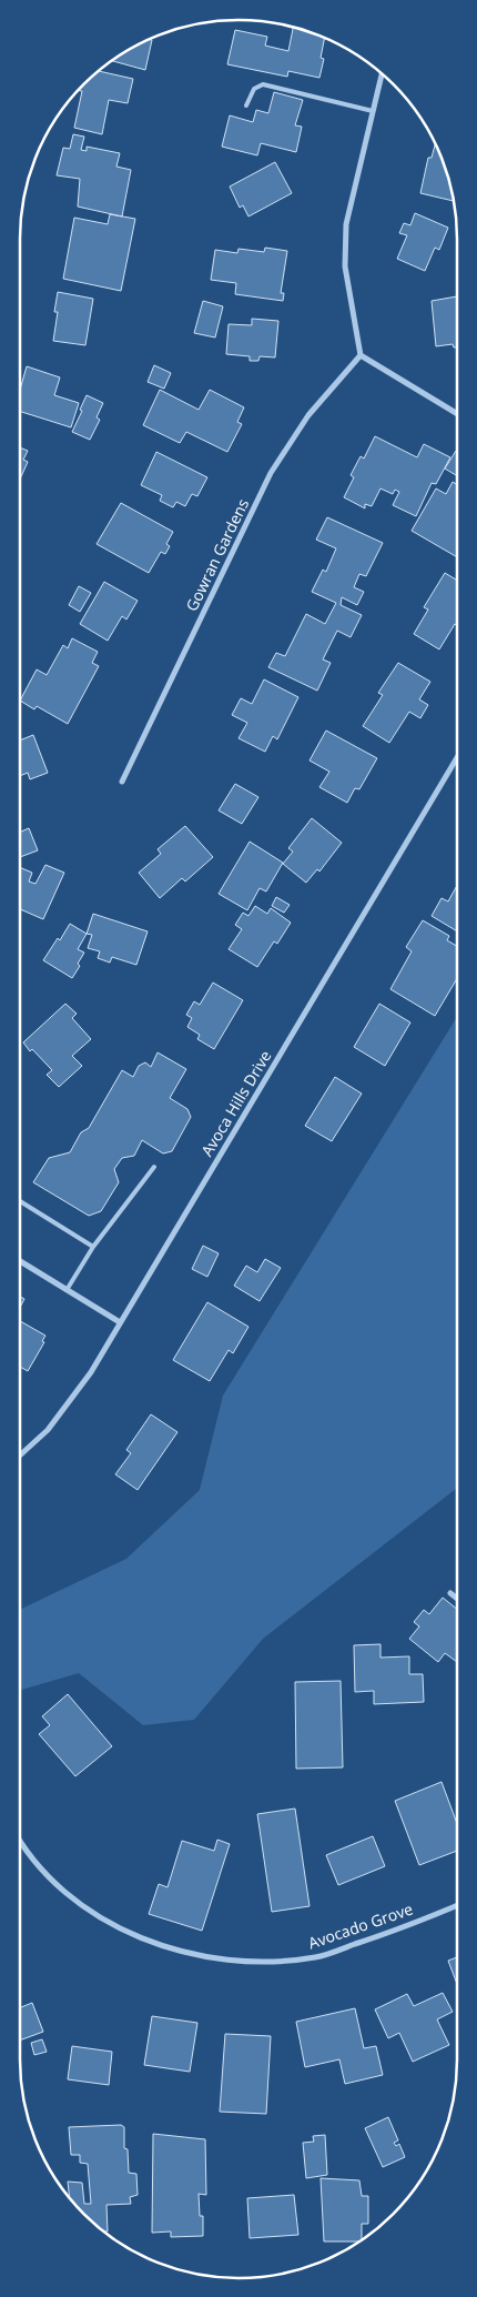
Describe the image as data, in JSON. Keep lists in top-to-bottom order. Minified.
{"streets":{"street":["Gowran Gardens","Avoca Hills Drive","Avocado Grove"]}}
